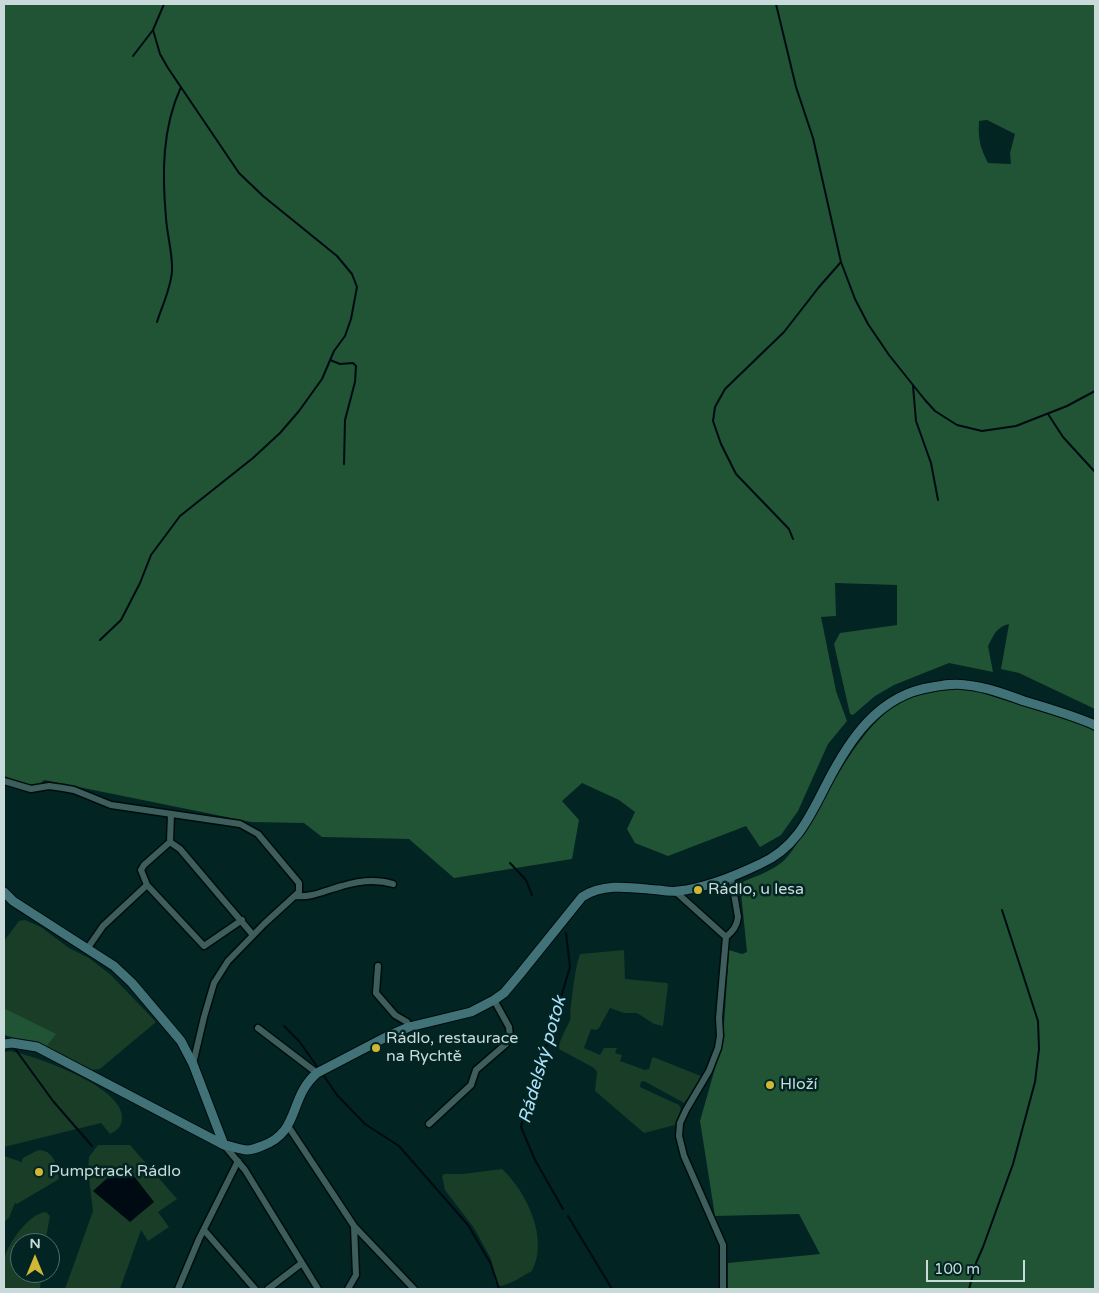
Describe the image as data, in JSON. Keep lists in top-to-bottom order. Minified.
{"water":["Rádelský potok"],"places":["Rádlo, u lesa","Rádlo, restaurace na Rychtě","Hloží","Pumptrack Rádlo"],"scale_bar":"100 m","north":"top"}
